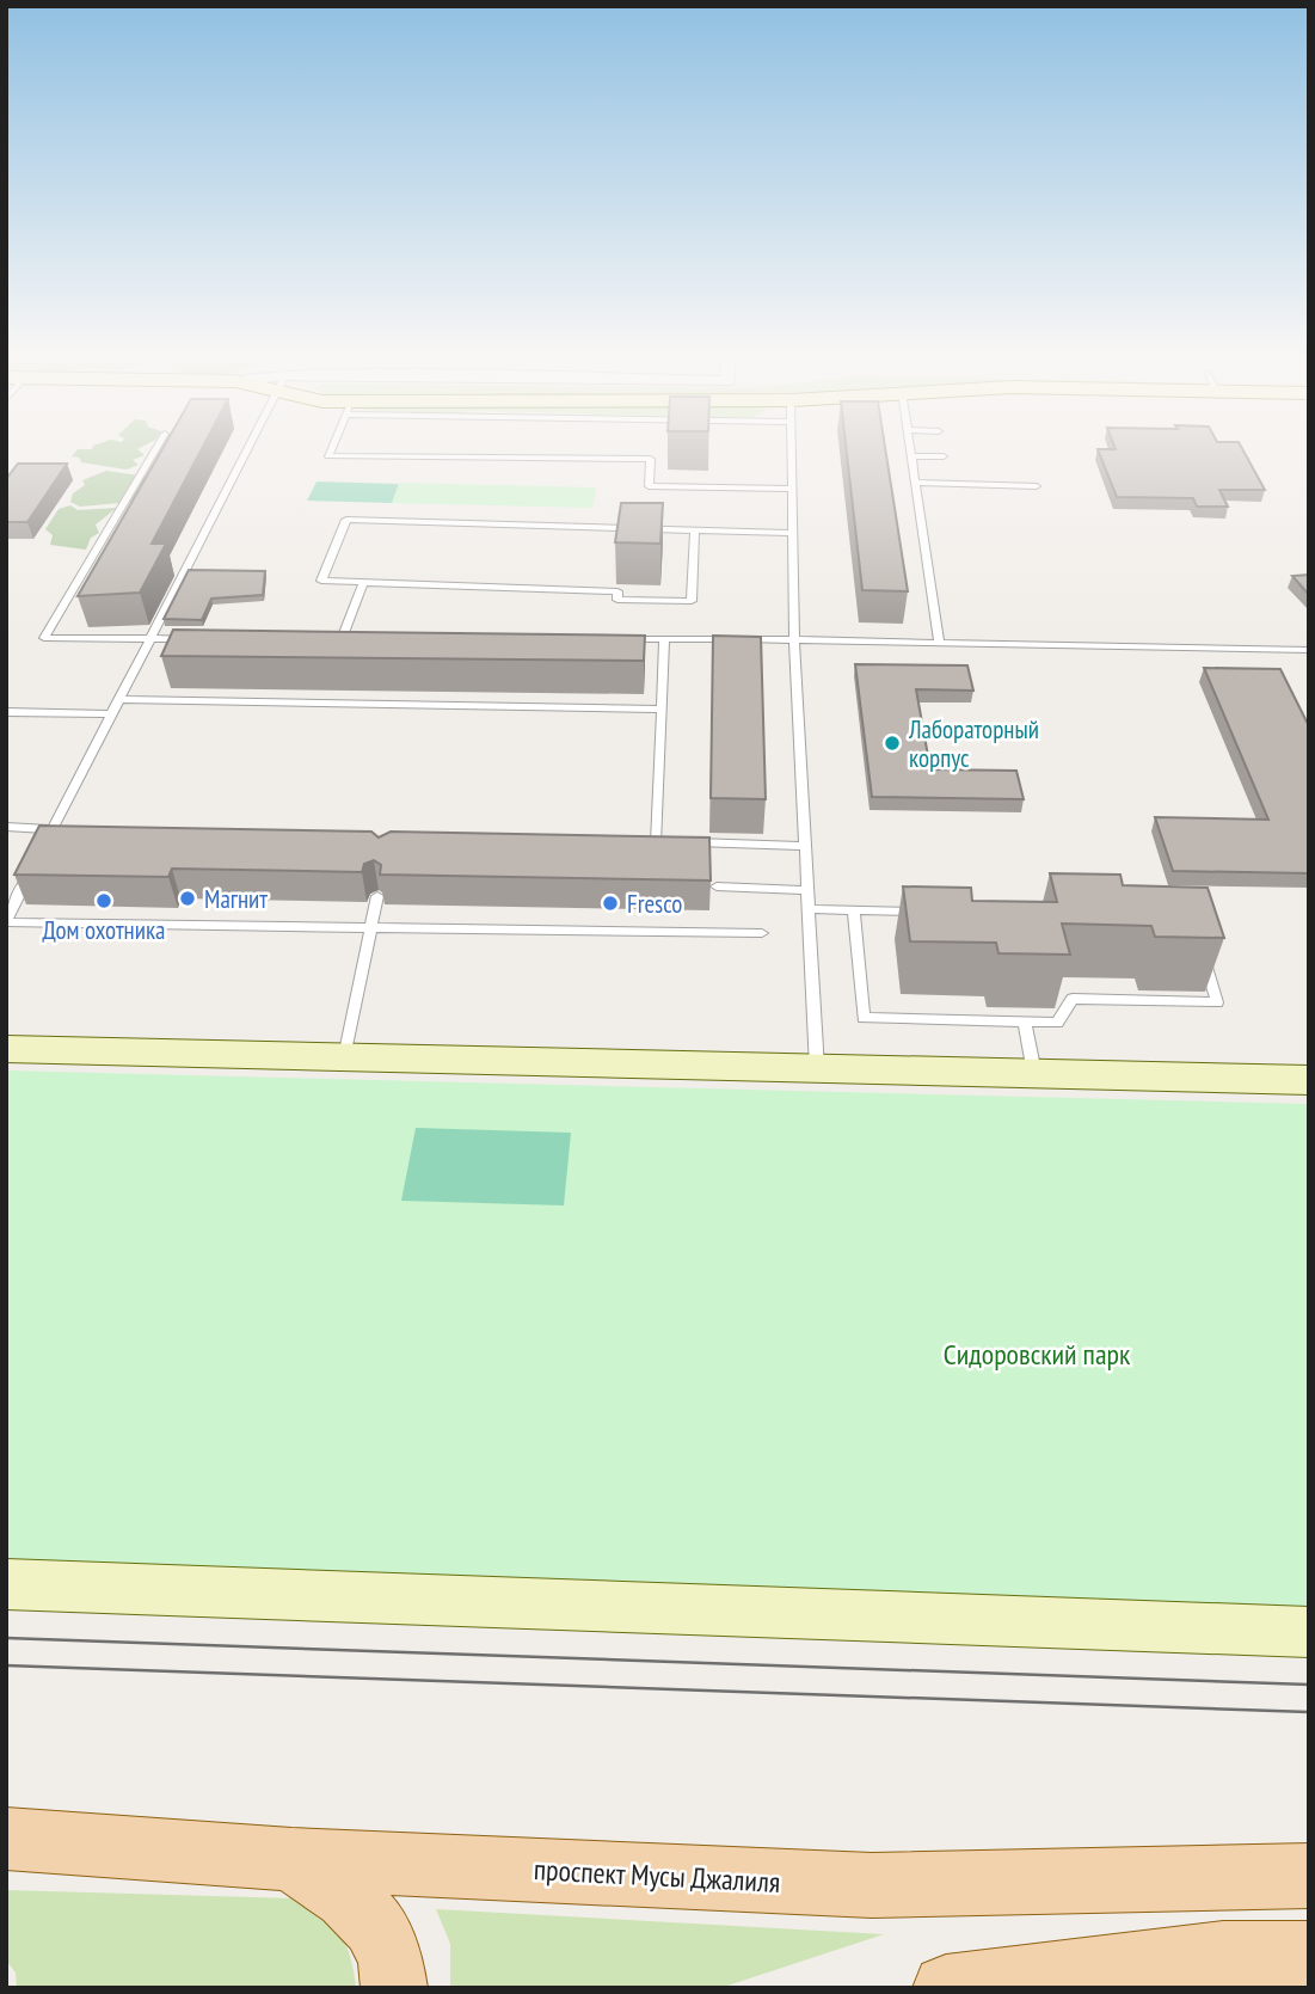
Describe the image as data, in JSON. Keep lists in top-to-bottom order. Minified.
{"streets":{"main road":["проспект Мусы Джалиля"]},"parks":["Сидоровский парк"],"places":["Лабораторный корпус","Магнит","Дом охотника","Fresco"]}
